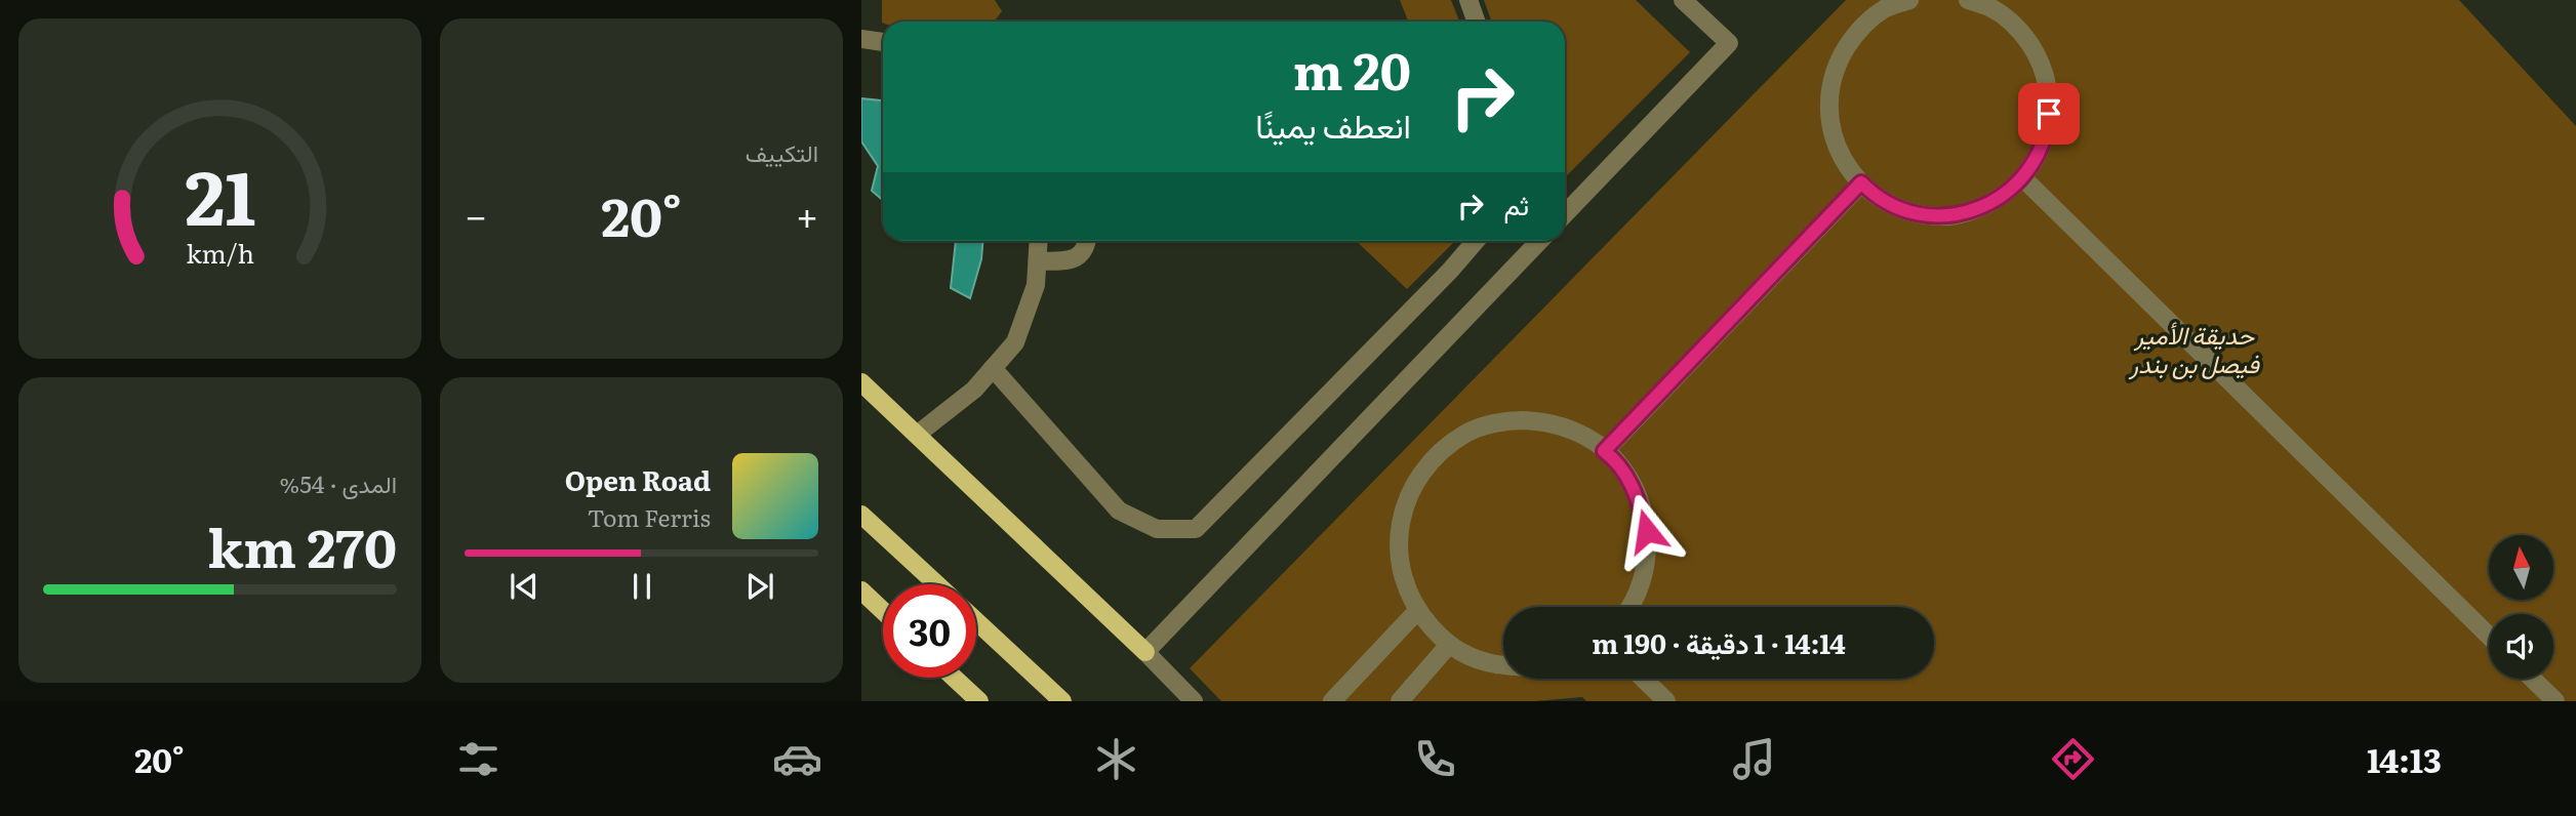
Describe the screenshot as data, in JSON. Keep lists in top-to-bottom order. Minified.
{"parks":["حديقة الأمير فيصل بن بندر"],"north":"top","page":{"tile":["التكييف",["المدى · 54%","270 km"]],"turn":["20 m","انعطف يمينًا"],"then":"ثم","heat":["−","20°","+"],"song":["Open Road","Tom Ferris"],"limit":"30","trip":"14:14 · 1 دقيقة · 190 m","tabs":["14:13","20°"],"gauge":["21","km/h"]}}
